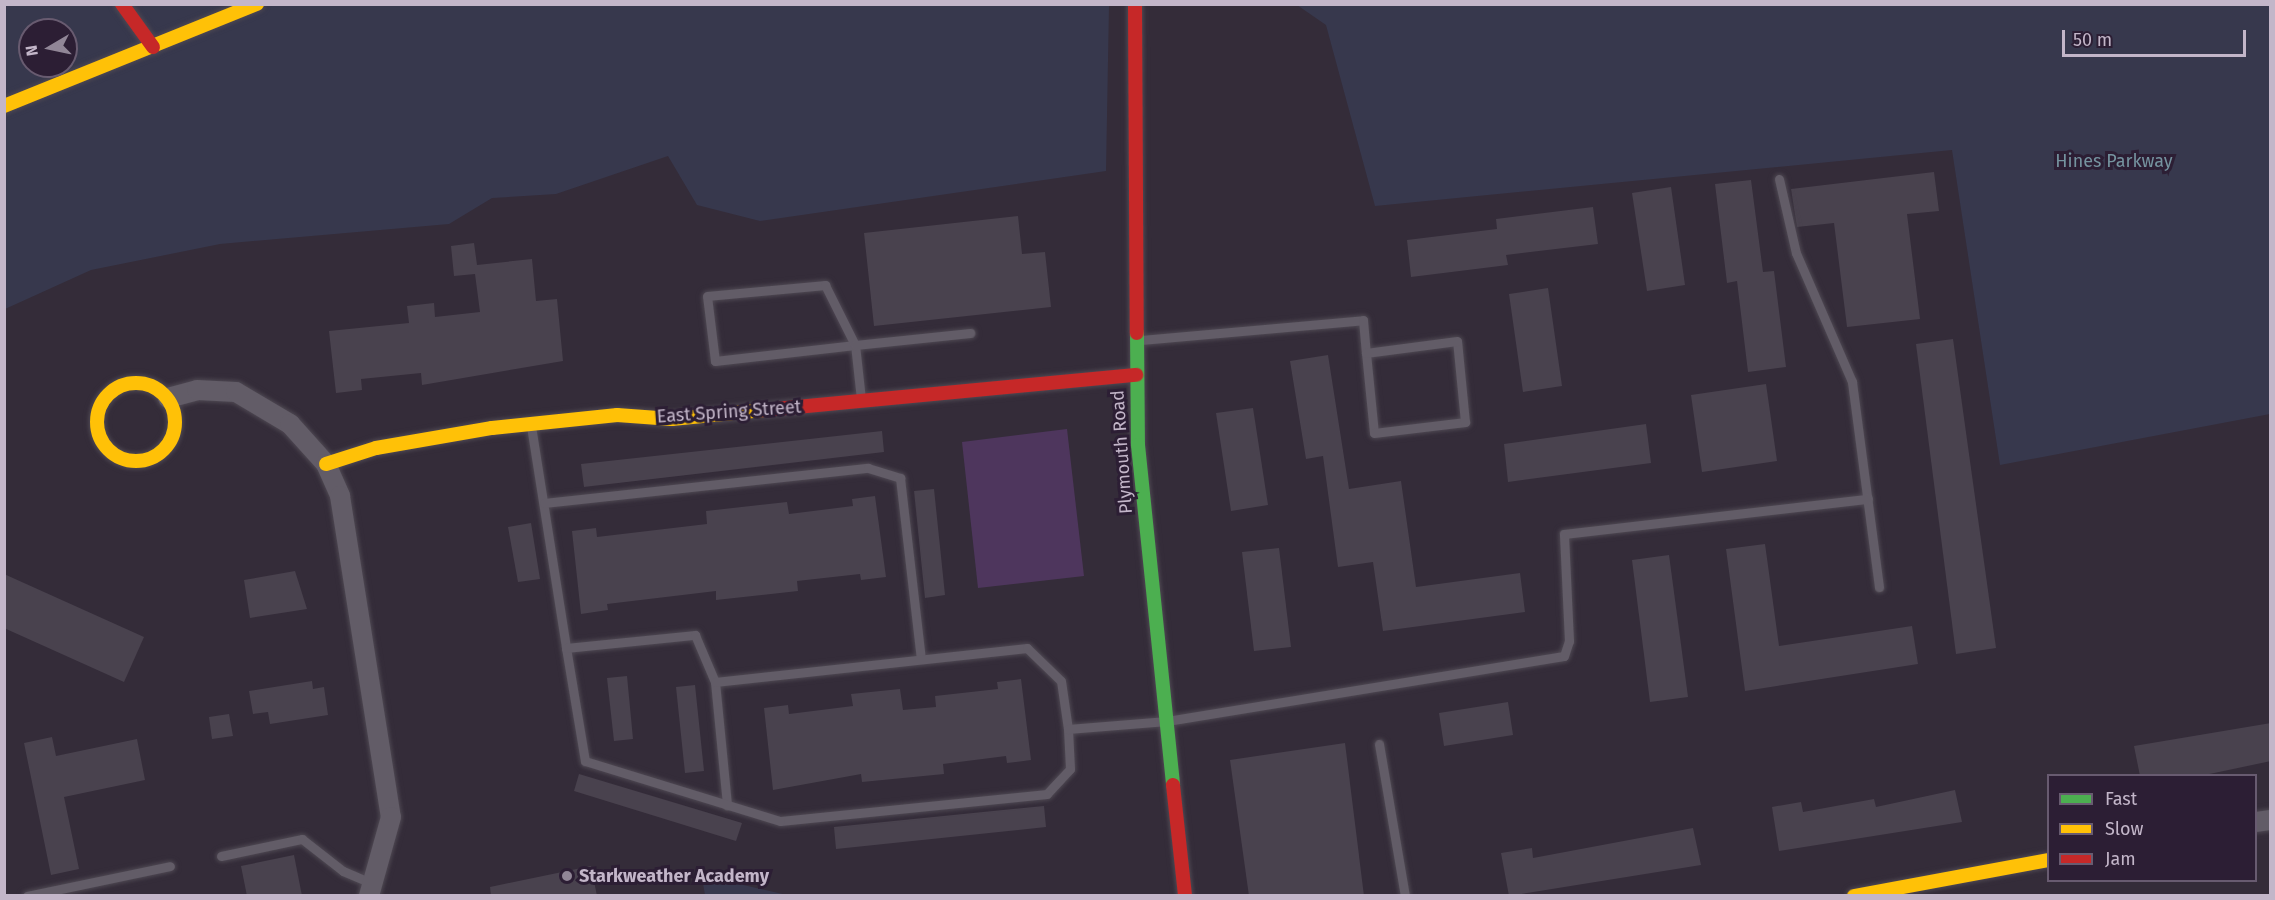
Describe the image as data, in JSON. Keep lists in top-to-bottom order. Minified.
{"streets":{"street":["East Spring Street","Plymouth Road"]},"crossings":[["East Spring Street","Plymouth Road"]],"parks":["Hines Parkway"],"places":["Starkweather Academy"],"legend":["Fast","Slow","Jam"],"scale_bar":"50 m","north":"left"}
